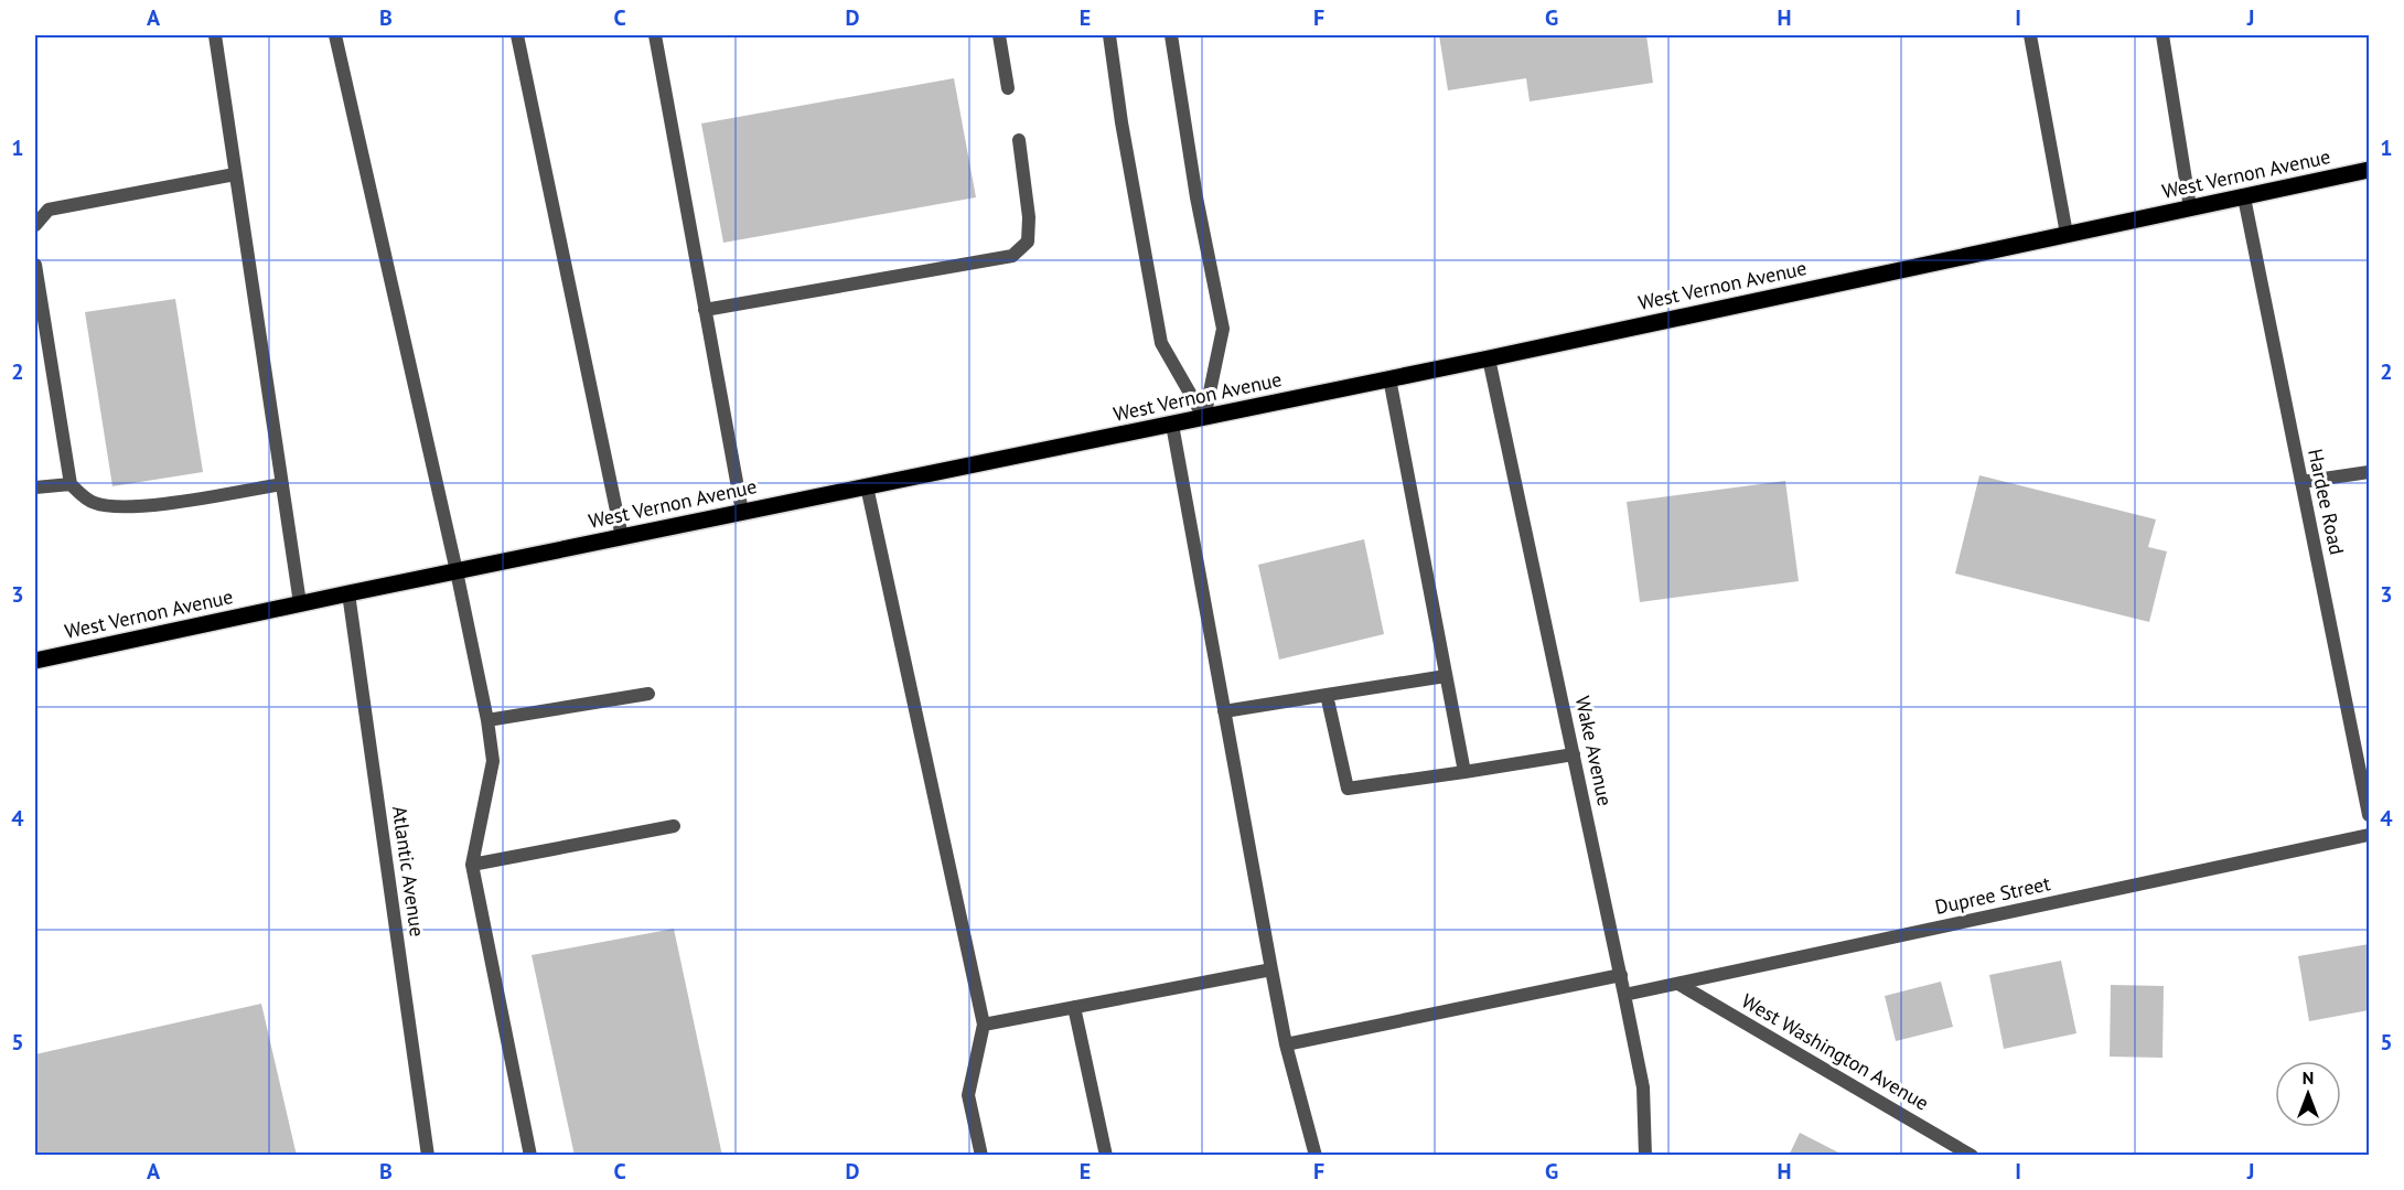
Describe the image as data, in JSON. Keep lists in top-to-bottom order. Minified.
{"streets":{"main road":["West Vernon Avenue"],"street":["Hardee Road","Wake Avenue","Atlantic Avenue","Dupree Street","West Washington Avenue"]},"crossings":[["West Vernon Avenue","Hardee Road"],["West Vernon Avenue","Wake Avenue"],["West Vernon Avenue","Atlantic Avenue"],["Wake Avenue","Dupree Street"],["Dupree Street","West Washington Avenue"]],"north":"top","grid":{"columns":["A","B","C","D","E","F","G","H","I","J"],"rows":["1","2","3","4","5"]}}
